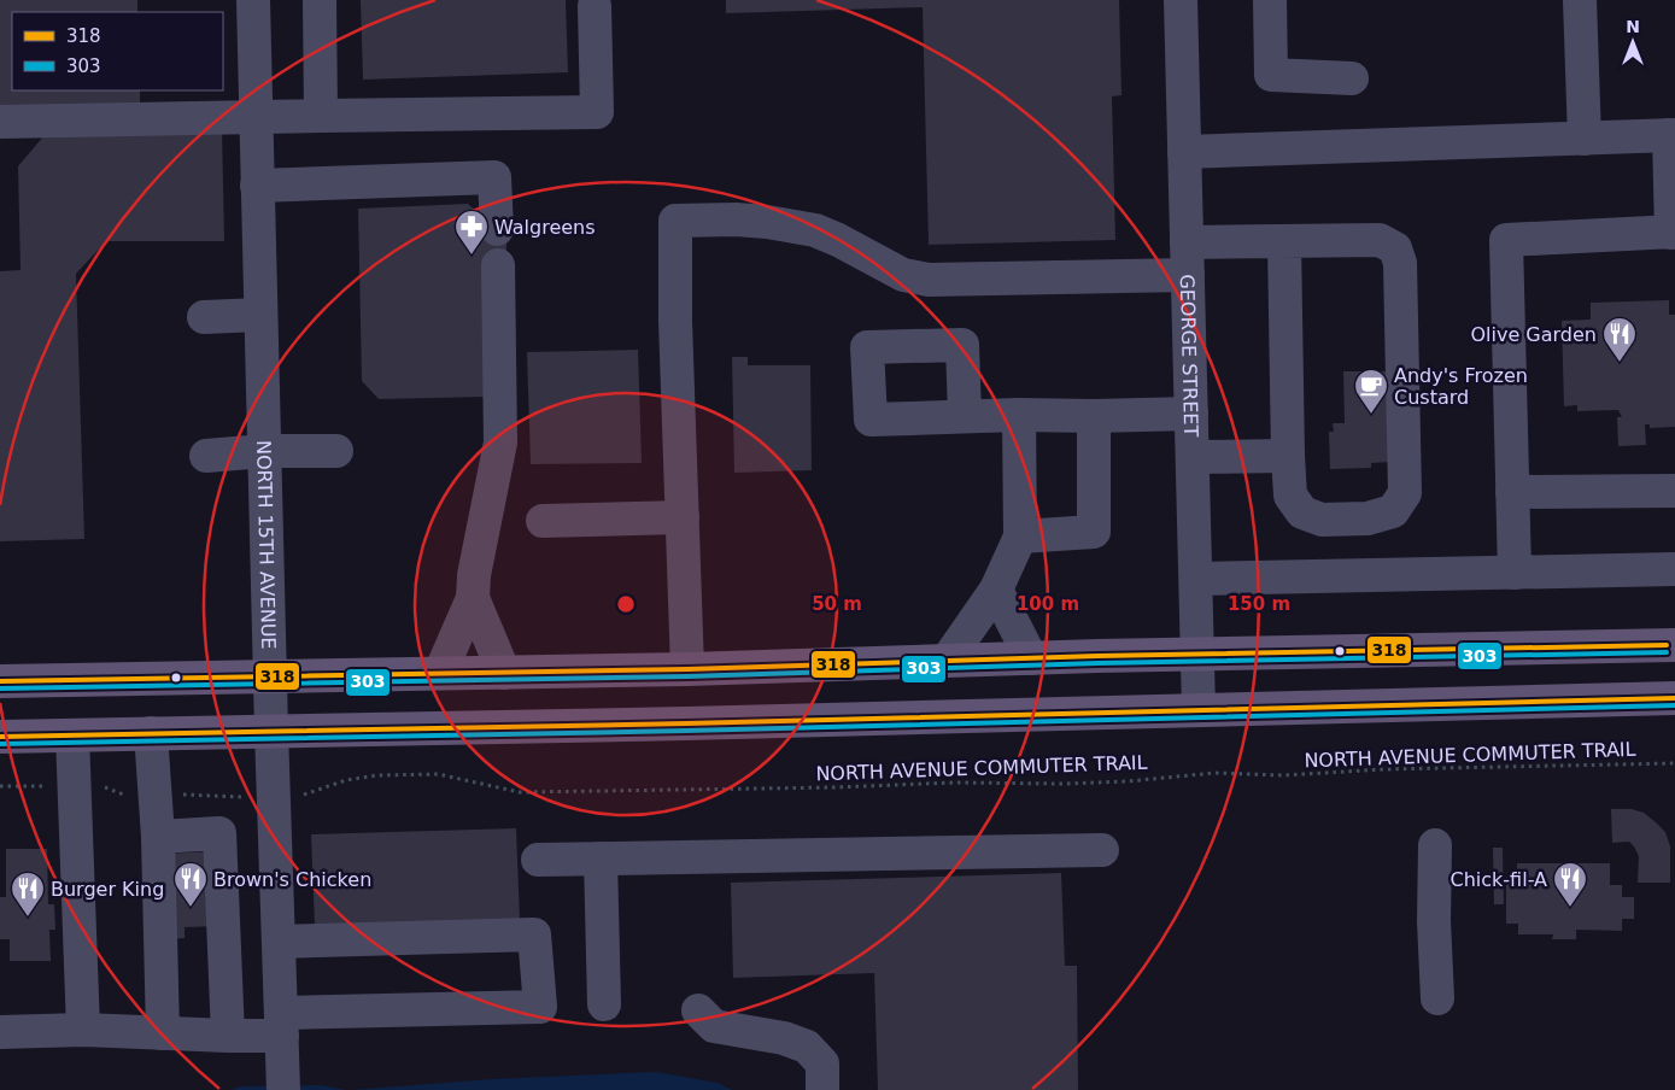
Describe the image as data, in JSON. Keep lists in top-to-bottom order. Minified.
{"streets":{"street":["GEORGE STREET","NORTH 15TH AVENUE"],"path":["NORTH AVENUE COMMUTER TRAIL"]},"places":{"pharmacy":["Walgreens"],"restaurant":["Olive Garden","Brown's Chicken","Chick-fil-A","Burger King"],"cafe":["Andy's Frozen Custard"]},"lines":["transit line 318","transit line 303"],"legend":["318","303"],"north":"top","rings":["50 m","100 m","150 m"]}
